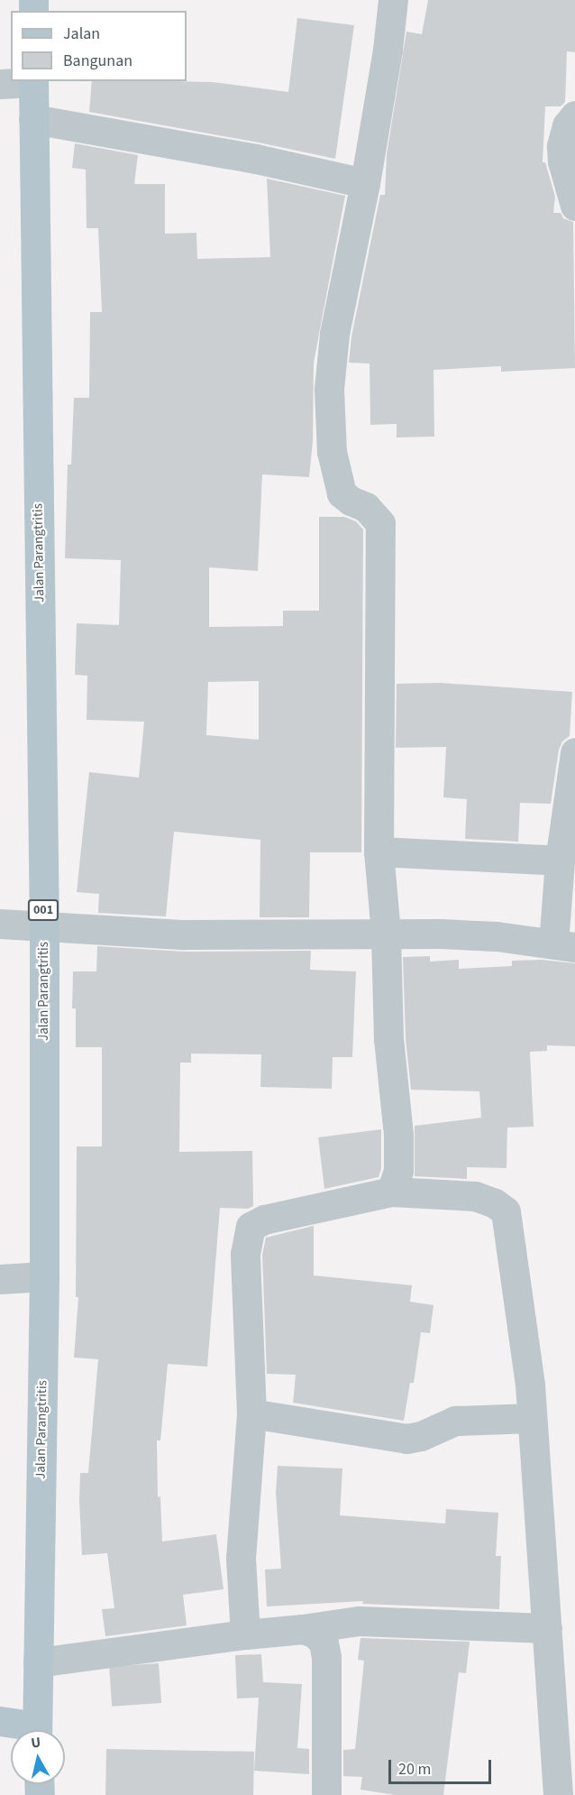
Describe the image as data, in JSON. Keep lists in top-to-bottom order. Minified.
{"streets":{"main road":["Jalan Parangtritis","001"]},"legend":["Jalan","Bangunan"],"scale_bar":"20 m","north":"top"}
